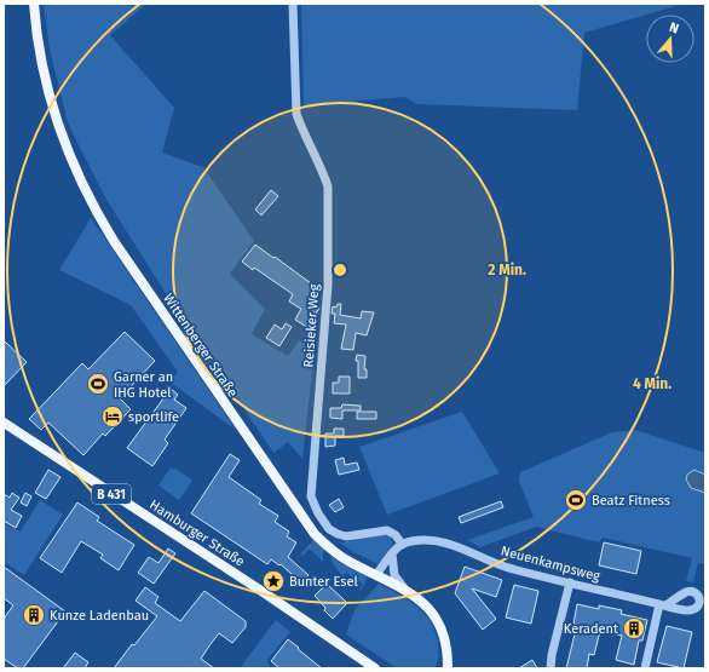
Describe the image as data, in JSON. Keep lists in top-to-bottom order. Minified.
{"streets":{"main road":["Wittenberger Straße","B 431","Hamburger Straße"],"street":["Reisieker Weg","Neuenkampsweg"]},"crossings":[["Reisieker Weg","Neuenkampsweg"]],"places":{"sports":["Garner an IHG Hotel","Beatz Fitness"],"hotel":["sportlife"],"place":["Bunter Esel"],"building":["Kunze Ladenbau","Keradent"]},"north":"top","rings":["2 Min.","4 Min."]}
